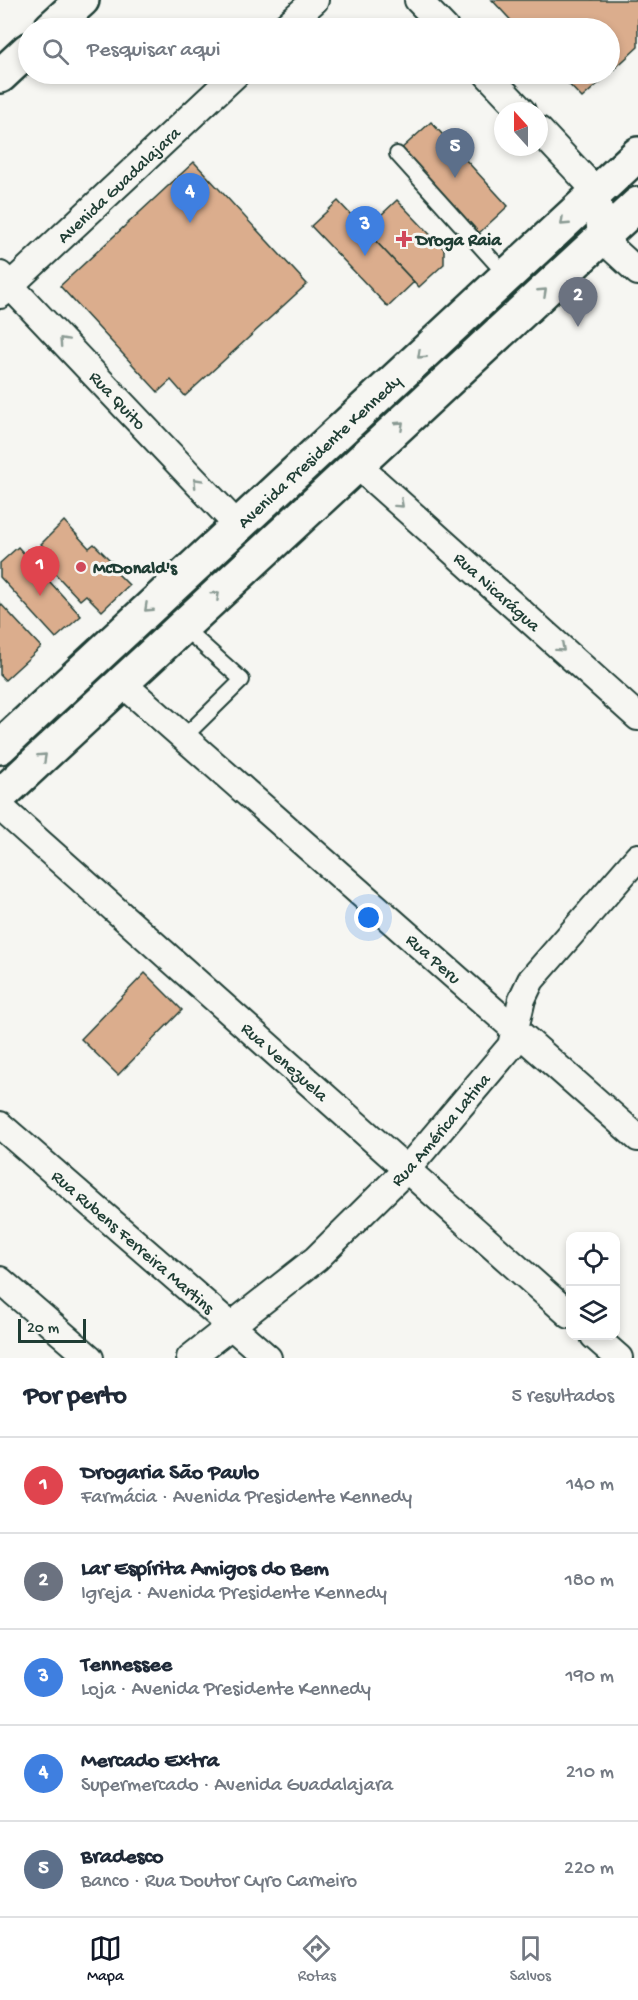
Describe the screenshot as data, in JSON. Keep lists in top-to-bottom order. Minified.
{"streets":{"main road":["Avenida Presidente Kennedy"],"street":["Avenida Guadalajara","Rua Quito","Rua Nicarágua","Rua Peru","Rua Venezuela","Rua América Latina","Rua Rubens Ferreira Martins"]},"crossings":[["Avenida Guadalajara","Rua Quito"],["Rua Quito","Avenida Presidente Kennedy"],["Avenida Presidente Kennedy","Rua Nicarágua"],["Avenida Presidente Kennedy","Rua Peru"],["Rua Peru","Rua América Latina"],["Rua Venezuela","Rua América Latina"],["Rua América Latina","Rua Rubens Ferreira Martins"]],"one_way":["Rua Quito","Rua Nicarágua"],"places":{"health":["Droga Raia"],"other":["McDonald's"]},"scale_bar":"20 m","north":"top","page":{"search":"Pesquisar aqui","pins":["5","4","3","2","1"],"scale":"20 m","heading":["Por perto","5 resultados"],"list":[{"mark":"1","name":"Drogaria São Paulo","note":"Farmácia · Avenida Presidente Kennedy","value":"140 m"},{"mark":"2","name":"Lar Espírita Amigos do Bem","note":"Igreja · Avenida Presidente Kennedy","value":"180 m"},{"mark":"3","name":"Tennessee","note":"Loja · Avenida Presidente Kennedy","value":"190 m"},{"mark":"4","name":"Mercado Extra","note":"Supermercado · Avenida Guadalajara","value":"210 m"},{"mark":"5","name":"Bradesco","note":"Banco · Rua Doutor Cyro Carneiro","value":"220 m"}],"nav":["Mapa","Rotas","Salvos"]}}
